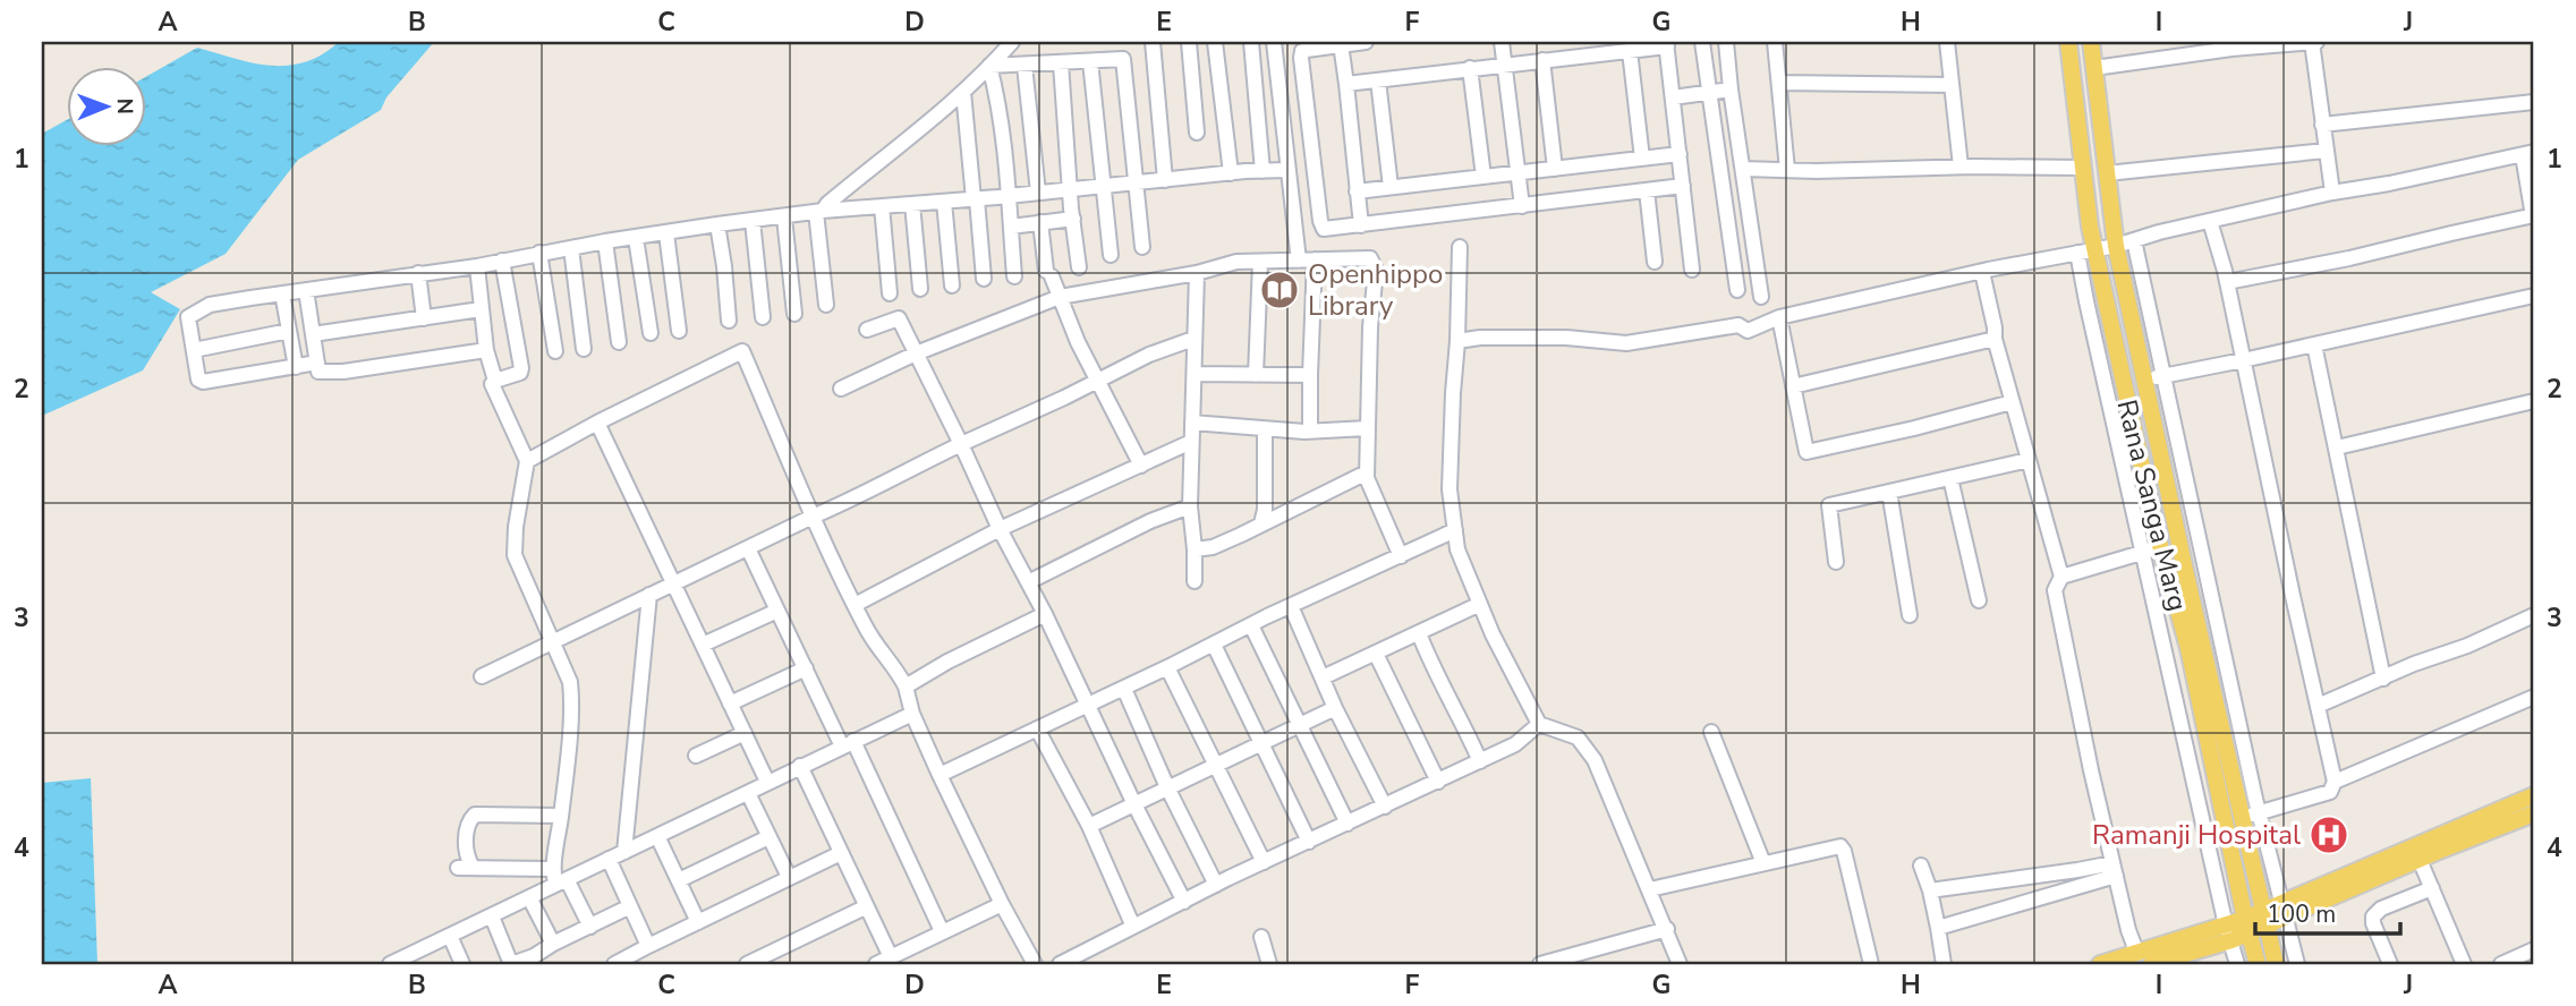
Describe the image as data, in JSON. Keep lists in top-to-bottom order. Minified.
{"streets":{"main road":["Rana Sanga Marg"]},"places":{"library":["Openhippo Library"],"hospital":["Ramanji Hospital"]},"scale_bar":"100 m","north":"right","grid":{"columns":["A","B","C","D","E","F","G","H","I","J"],"rows":["1","2","3","4"]}}
